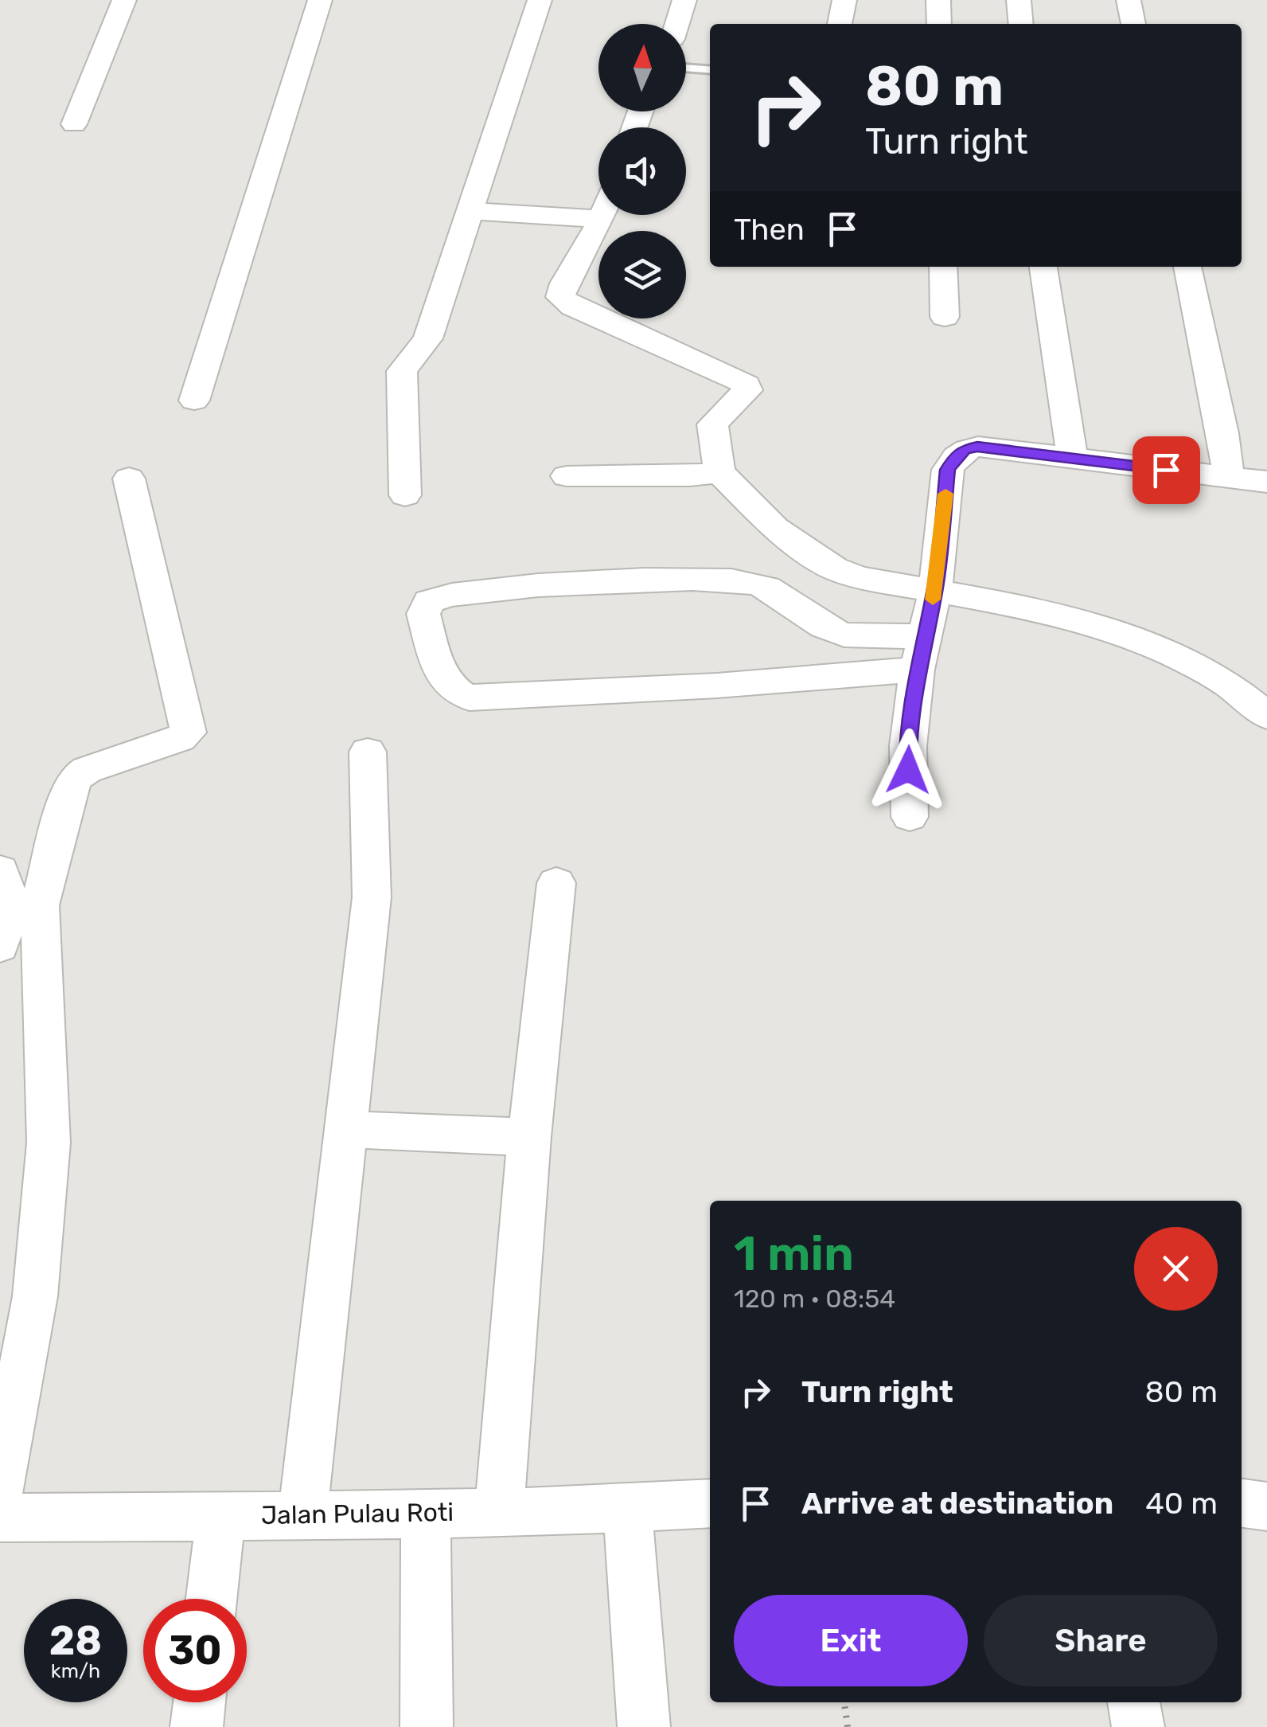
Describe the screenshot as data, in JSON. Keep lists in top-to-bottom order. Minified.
{"streets":{"street":["Jalan Pulau Roti"]},"north":"top","page":{"turn":["80 m","Turn right"],"then":"Then","heading":["1 min","120 m · 08:54"],"list":[{"name":"Turn right","value":"80 m"},{"name":"Arrive at destination","value":"40 m"}],"buttons":["Exit","Share"],"speed":"28 km/h","limit":"30"}}
